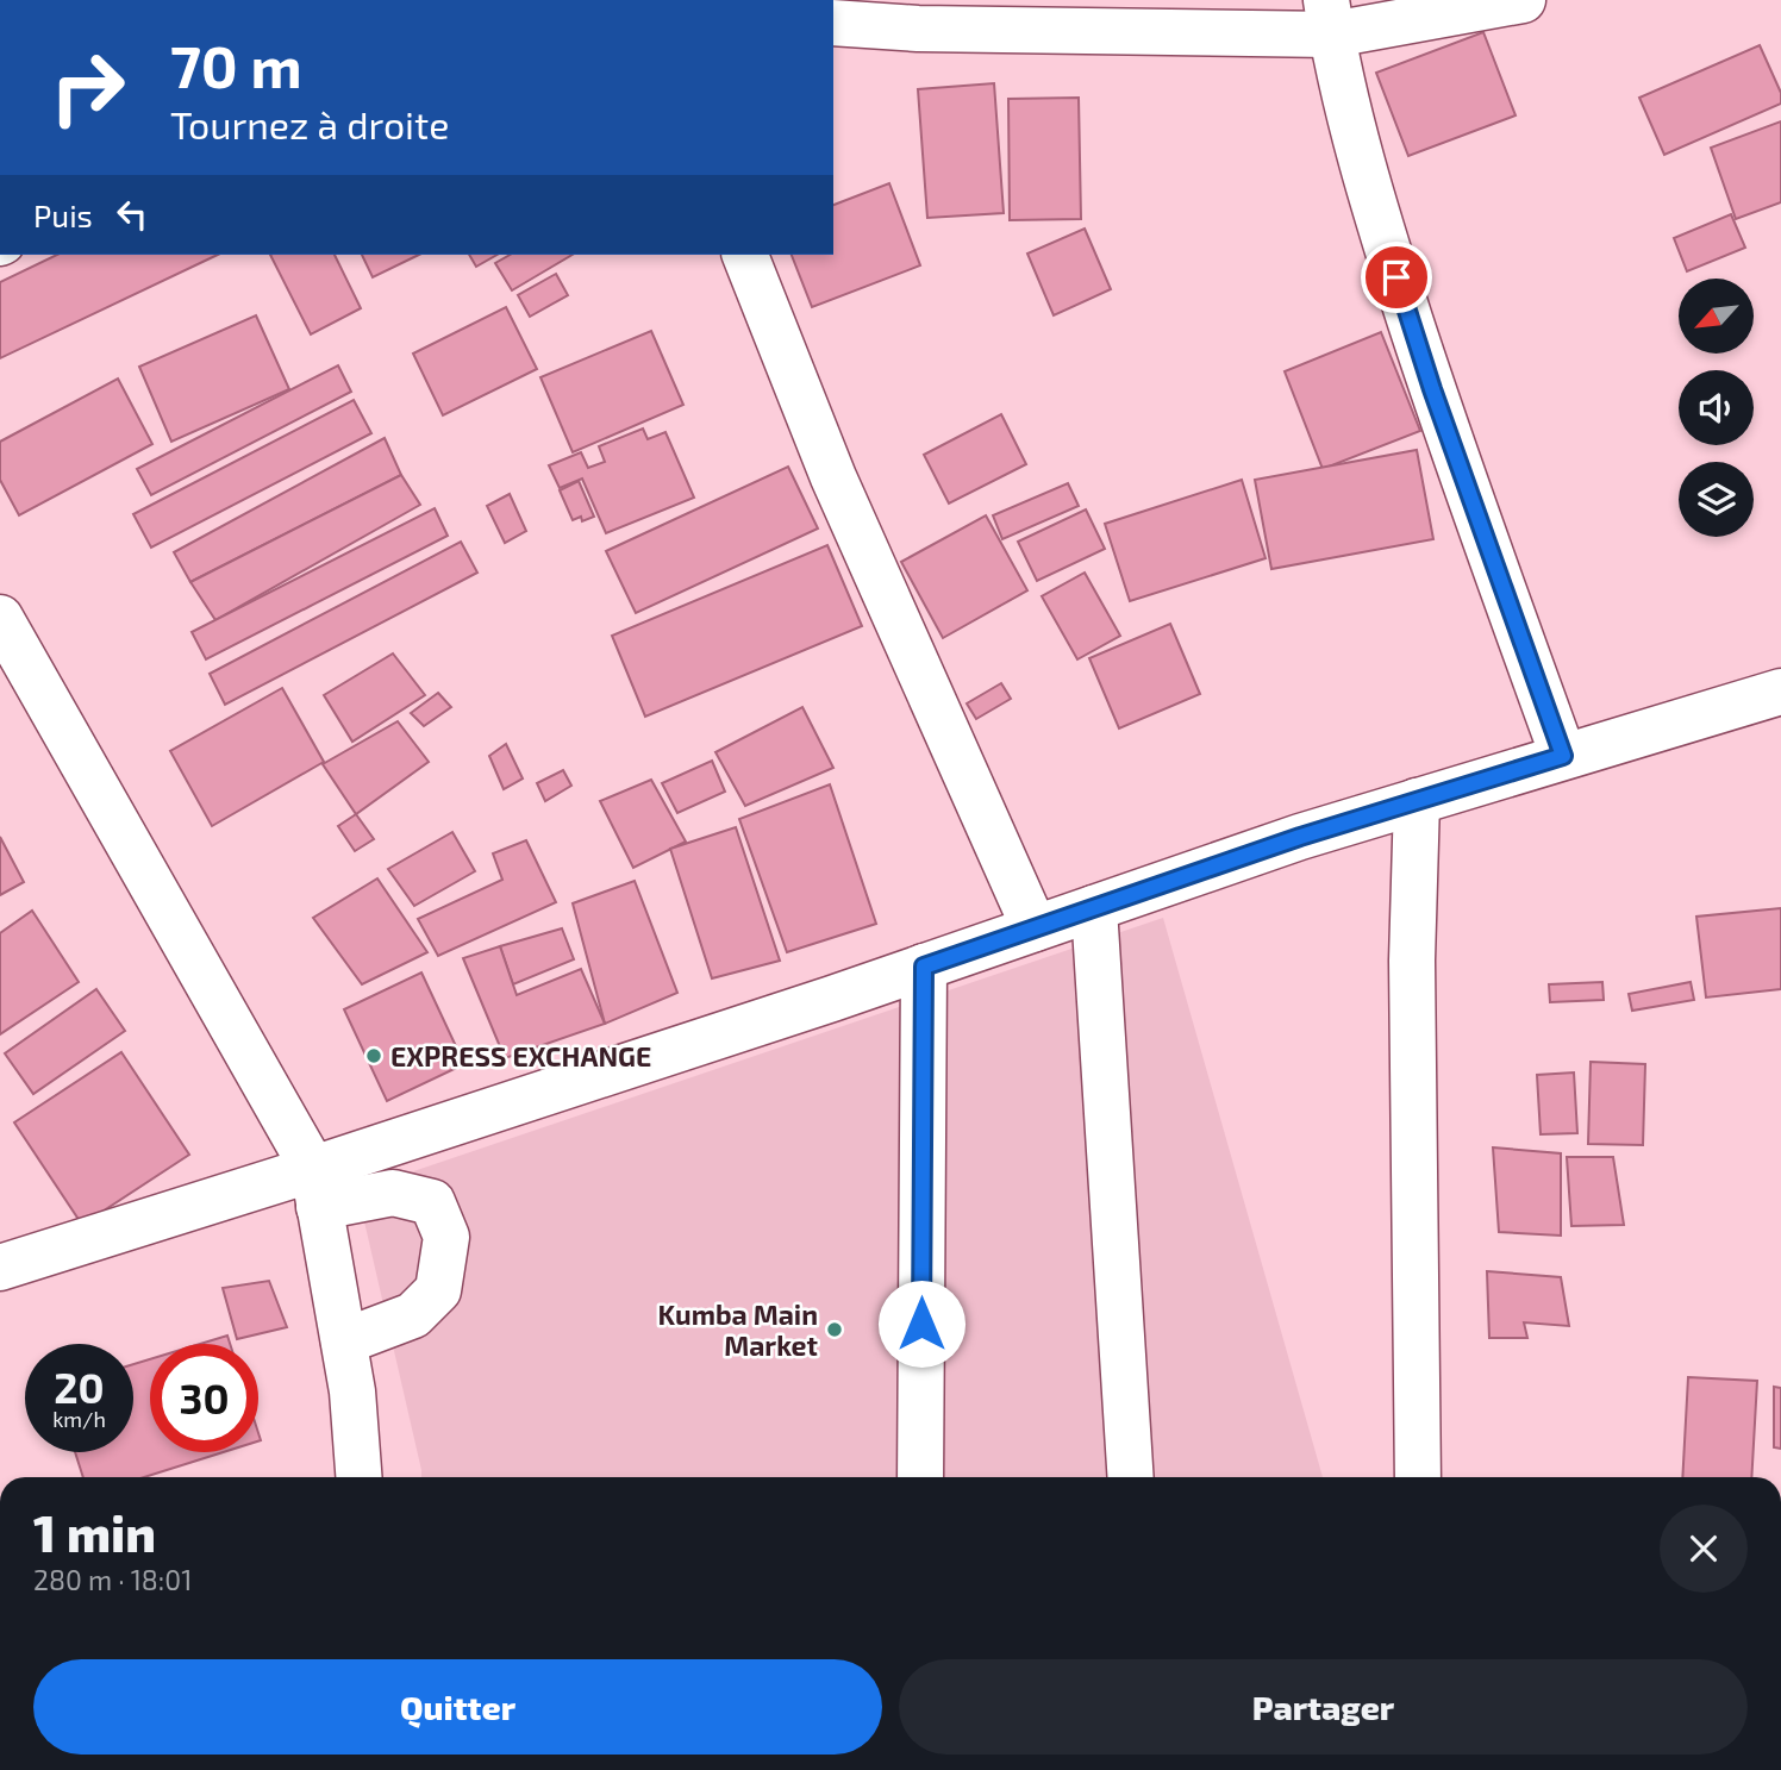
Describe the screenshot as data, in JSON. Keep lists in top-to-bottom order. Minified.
{"places":["EXPRESS EXCHANGE","Kumba Main Market"],"north":"bottom left","page":{"turn":["70 m","Tournez à droite"],"then":"Puis","speed":"20 km/h","limit":"30","heading":["1 min","280 m · 18:01"],"buttons":["Quitter","Partager"]}}
